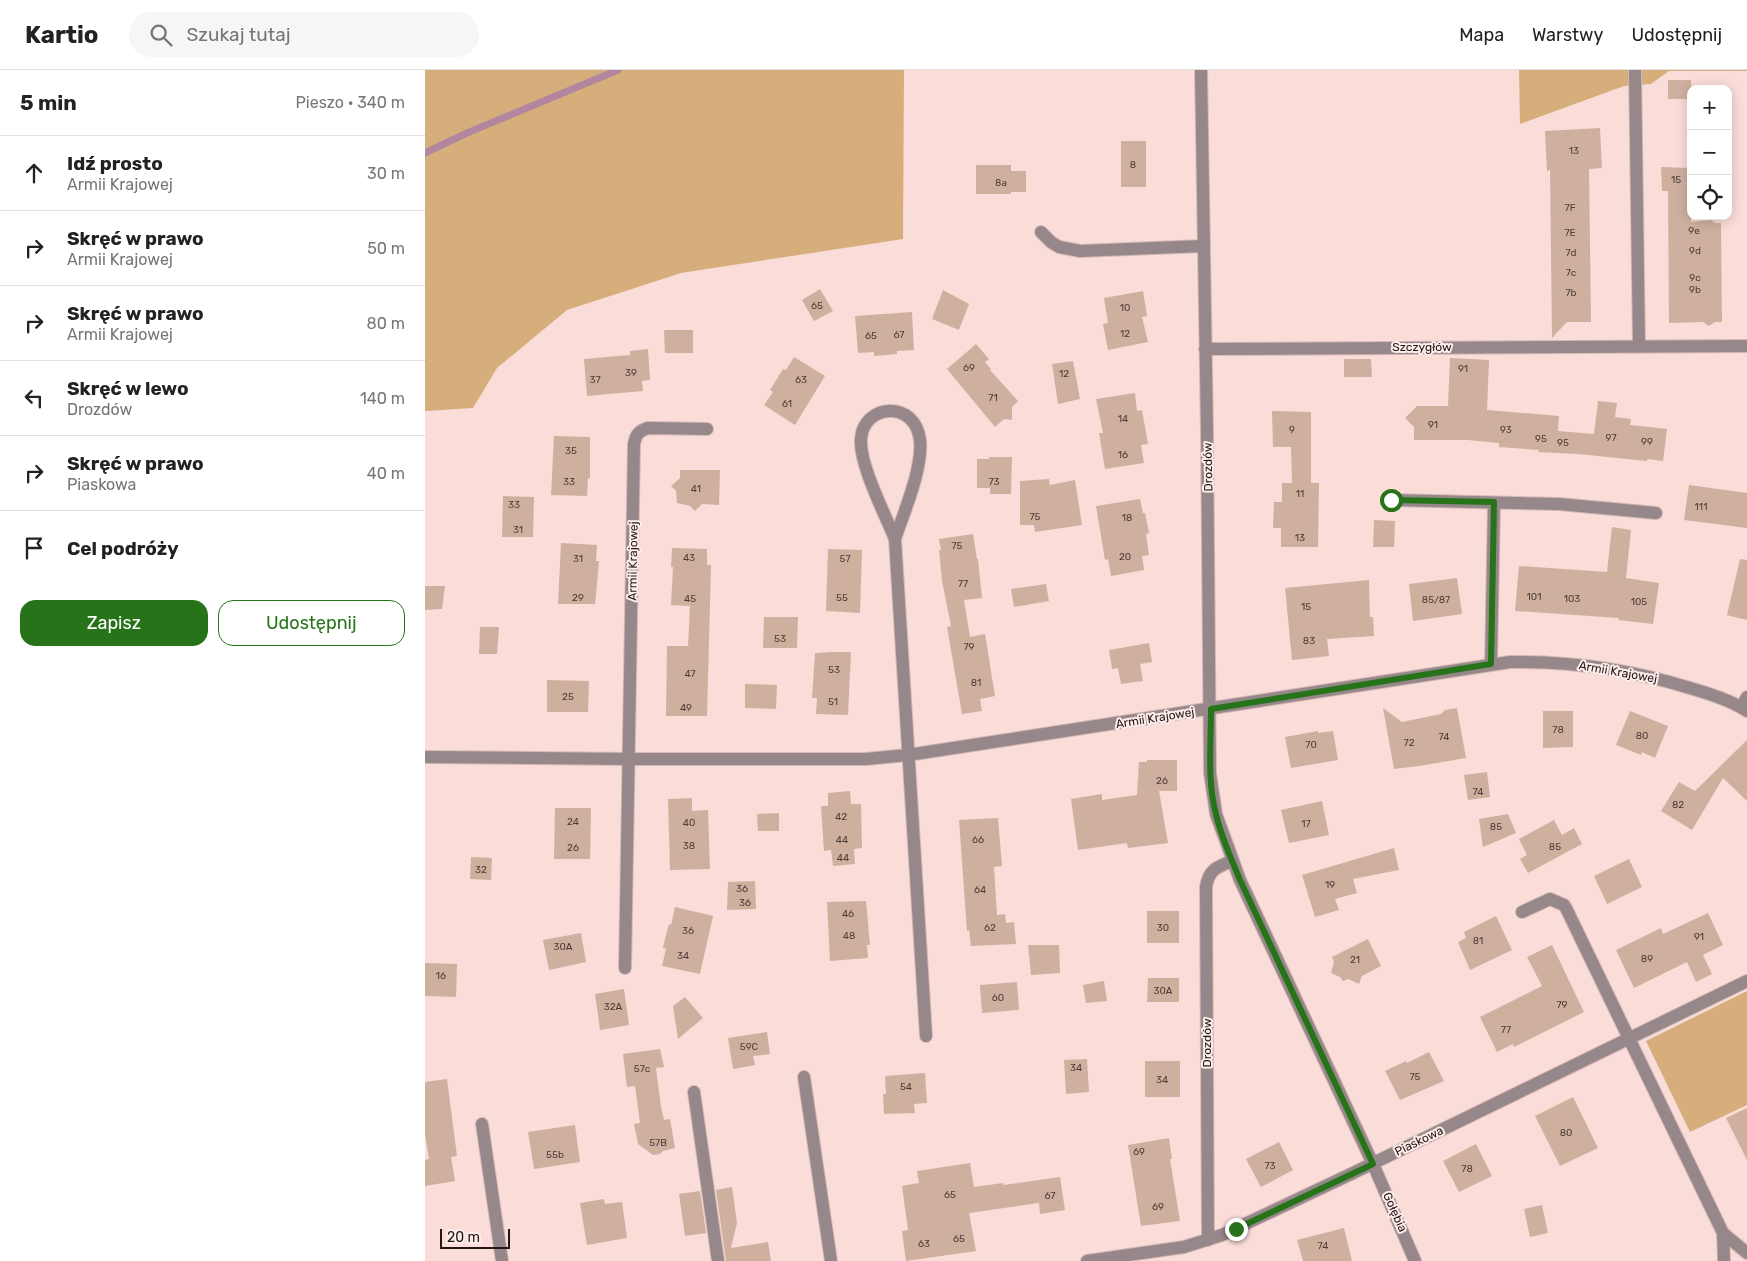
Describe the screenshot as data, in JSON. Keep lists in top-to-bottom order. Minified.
{"streets":{"street":["Szczygłów","Drozdów","Armii Krajowej","Piaskowa","Gołębia"]},"crossings":[["Szczygłów","Drozdów"],["Drozdów","Armii Krajowej"],["Drozdów","Piaskowa"],["Drozdów","Gołębia"],["Piaskowa","Gołębia"]],"house_numbers":["13","8","15","8a","7F","9e","7E","9d","7d","7c","9c","9b","7b","65","10","12","67","65","69","91","39","12","37","63","71","61","14","91","9","93","97","95","99","95","35","16","33","73","41","11","33","111","75","18","31","13","75","20","43","31","57","77","101","29","55","45","103","85/87","105","15","53","83","79","53","47","81","25","51","49","78","80","74","72","70","26","74","82","42","24","40","17","85","44","66","38","85","26","44","32","19","36","64","36","46","62","30","36","48","91","81","30A","34","89","21","16","30A","60","79","32A","77","59C","34","57c","75","34","54","80","57B","69","55b","73","78","65","67","69","65","63","74"],"scale_bar":"20 m","page":{"header":"Kartio","search":"Szukaj tutaj","nav":["Mapa","Warstwy","Udostępnij"],"heading":["5 min","Pieszo · 340 m"],"map_buttons":["+","−"],"list":[["Idź prosto","Armii Krajowej","30 m"],["Skręć w prawo","Armii Krajowej","50 m"],["Skręć w prawo","Armii Krajowej","80 m"],["Skręć w lewo","Drozdów","140 m"],["Skręć w prawo","Piaskowa","40 m"],"Cel podróży"],"buttons":["Zapisz","Udostępnij"],"scale":"20 m"}}
